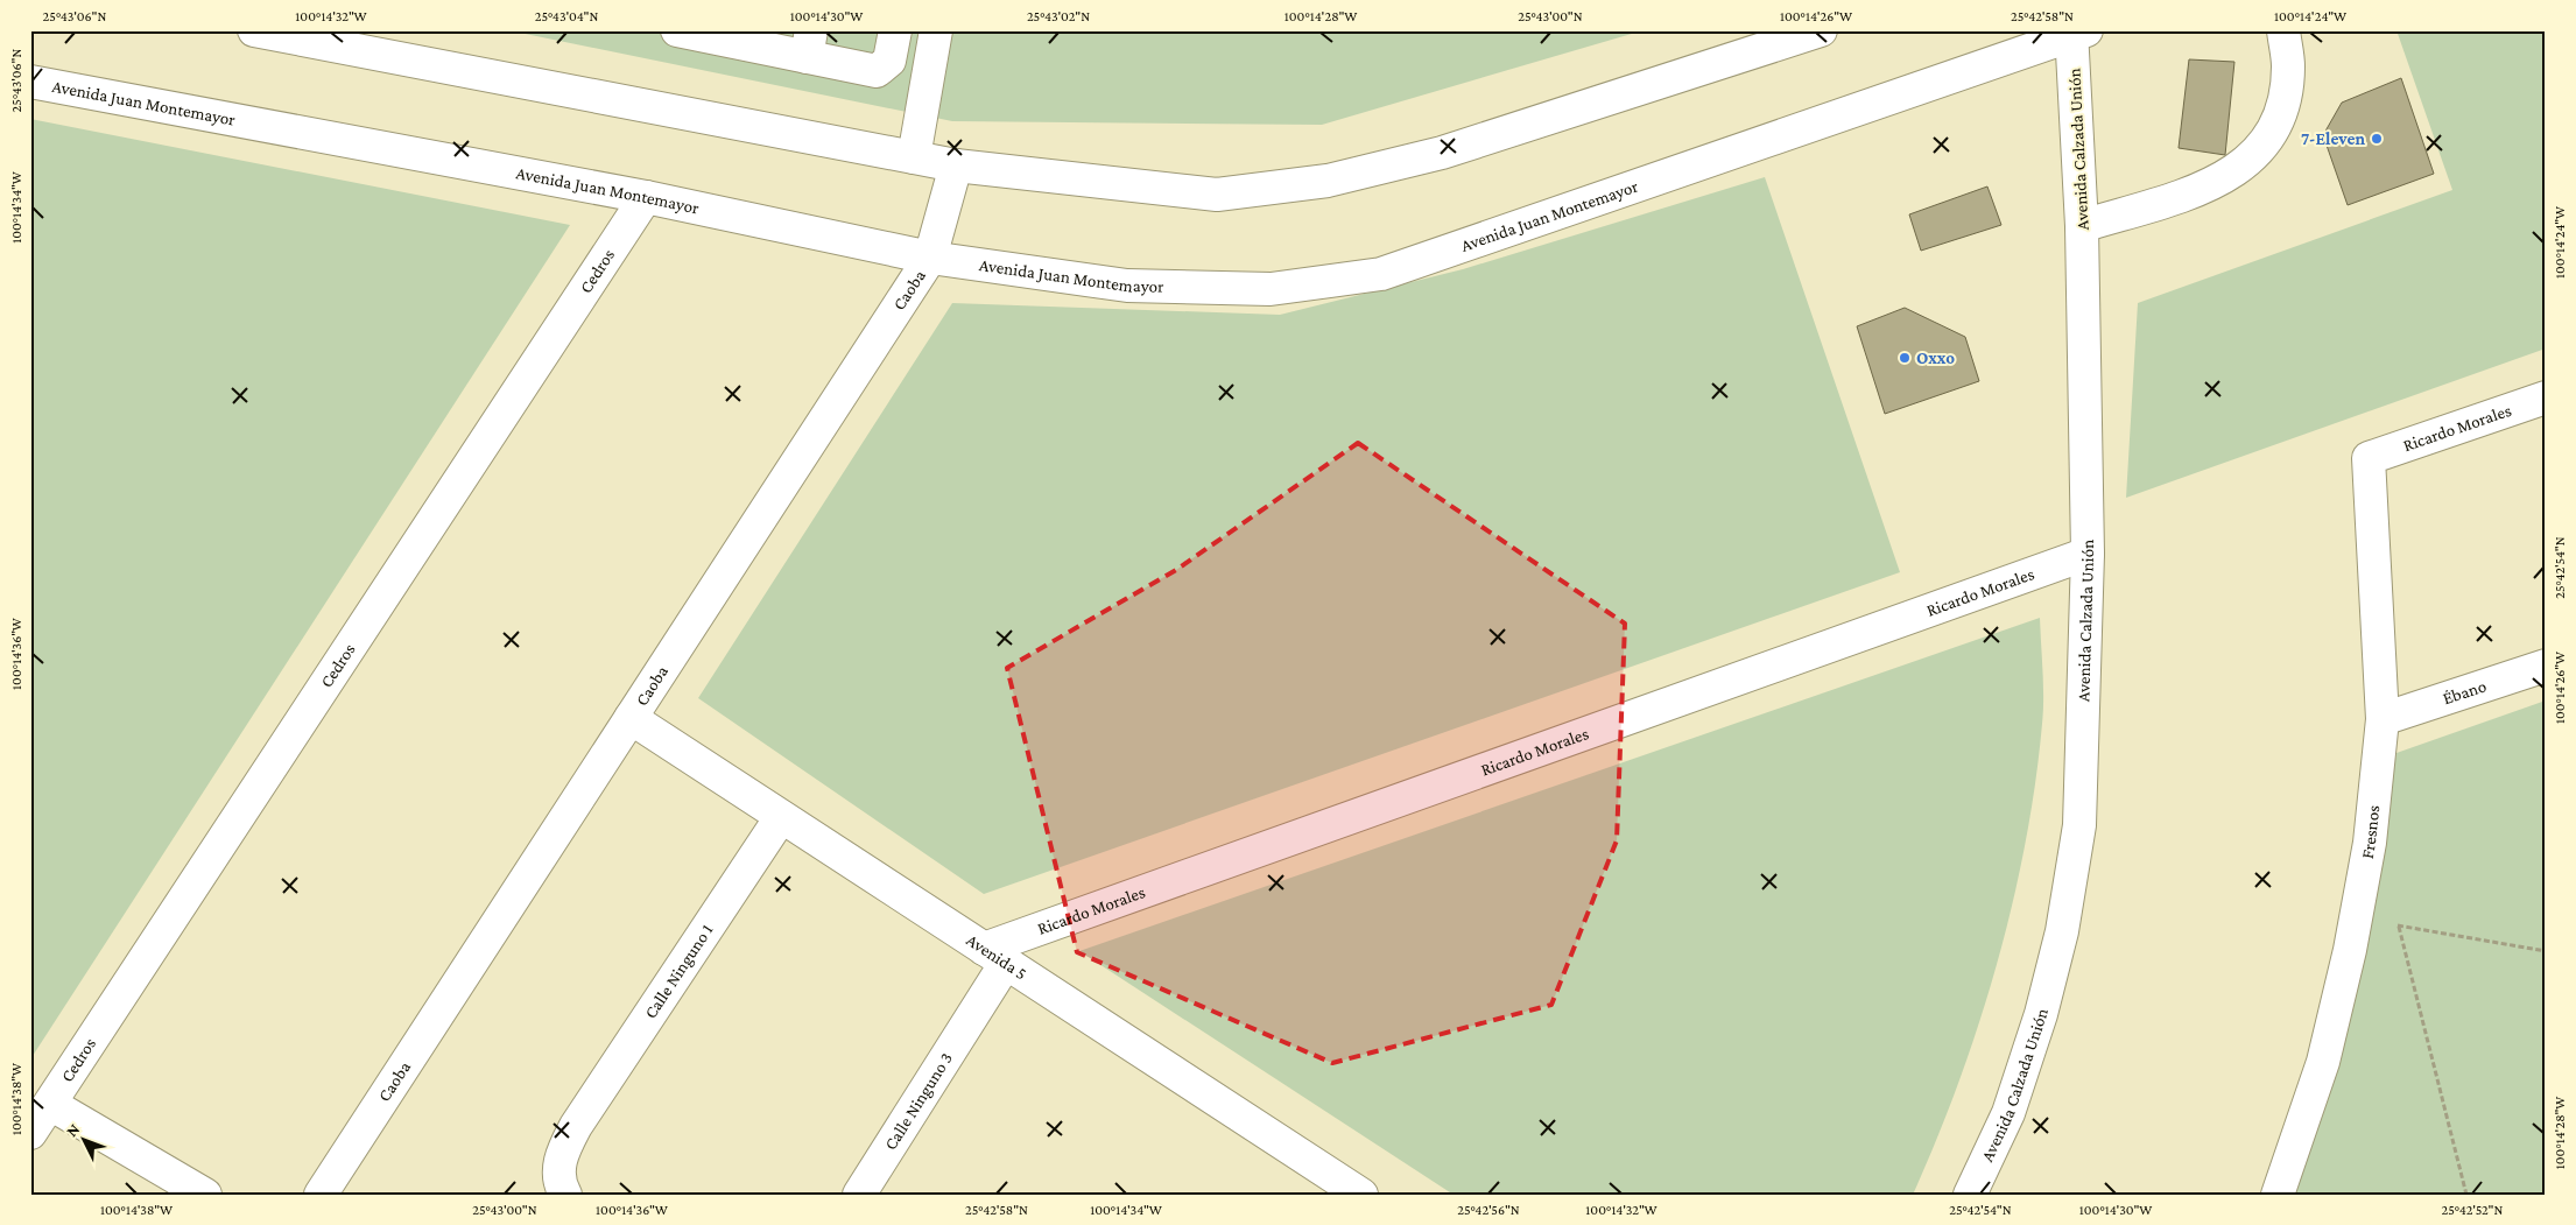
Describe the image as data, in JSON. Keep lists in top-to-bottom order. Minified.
{"streets":{"street":["Avenida Juan Montemayor","Avenida Calzada Unión","Cedros","Caoba","Ricardo Morales","Ébano","Fresnos","Avenida 5","Calle Ninguno 1","Calle Ninguno 3"]},"crossings":[["Avenida Juan Montemayor","Avenida Calzada Unión"],["Avenida Juan Montemayor","Cedros"],["Avenida Juan Montemayor","Caoba"],["Avenida Calzada Unión","Ricardo Morales"],["Caoba","Avenida 5"],["Ricardo Morales","Fresnos"],["Ricardo Morales","Avenida 5"],["Ricardo Morales","Calle Ninguno 3"],["Ébano","Fresnos"],["Avenida 5","Calle Ninguno 1"],["Avenida 5","Calle Ninguno 3"]],"places":["7-Eleven","Oxxo"],"north":"top left","coordinates":["25°43'06\"N","100°14'32\"W","25°43'04\"N","100°14'30\"W","25°43'02\"N","100°14'28\"W","25°43'00\"N","100°14'26\"W","25°42'58\"N","100°14'24\"W","100°14'34\"W","25°42'54\"N","100°14'36\"W","100°14'38\"W","25°42'56\"N","25°42'52\"N"]}
